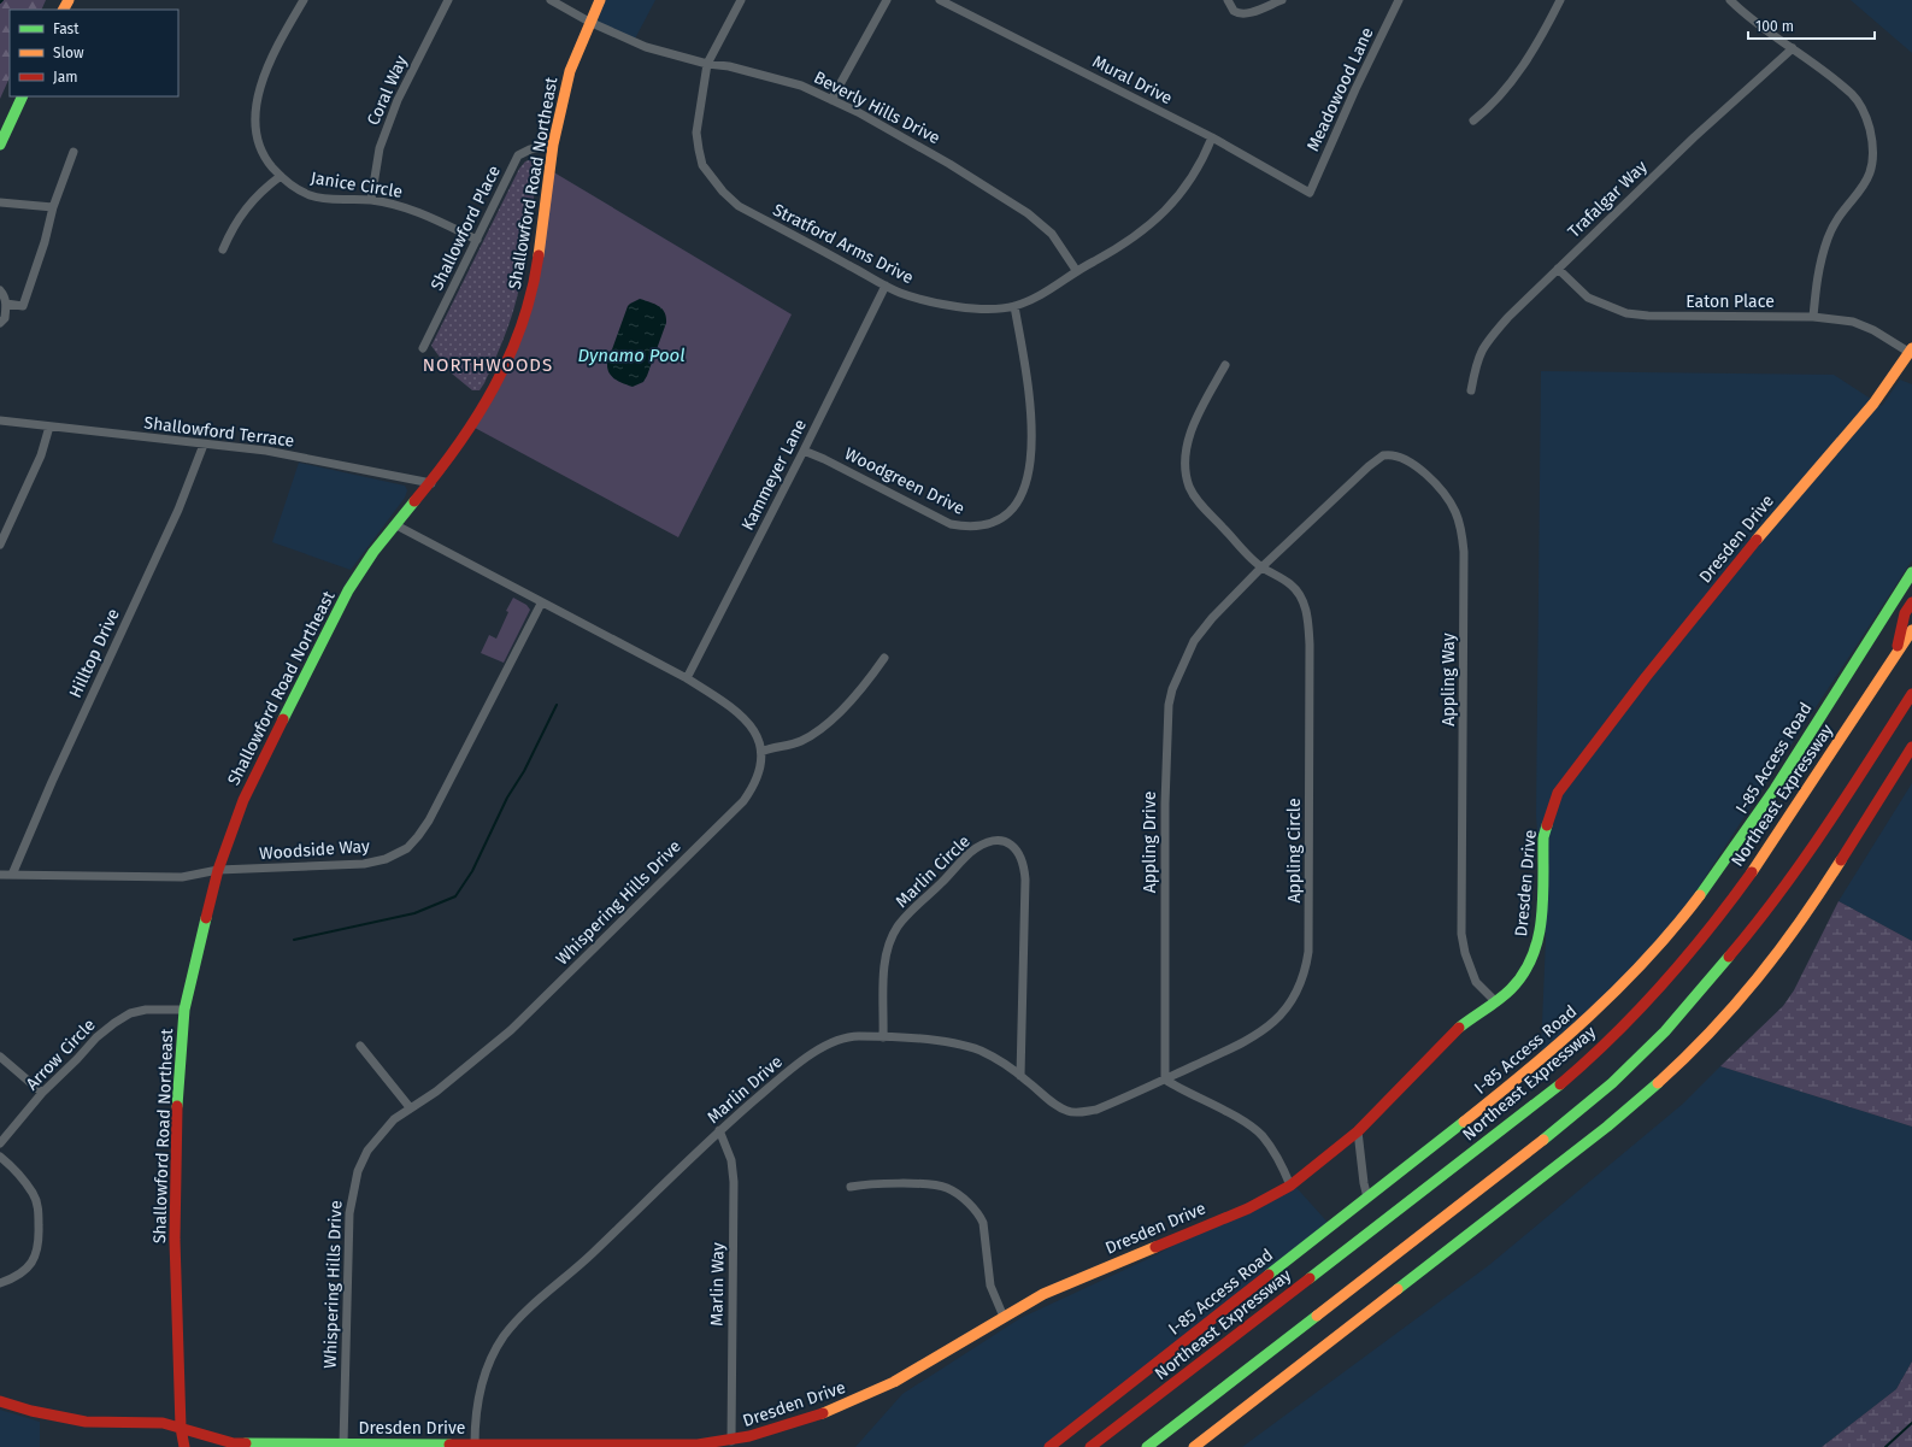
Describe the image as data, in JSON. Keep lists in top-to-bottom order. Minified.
{"streets":{"main road":["Shallowford Road Northeast","Dresden Drive","I-85 Access Road","Northeast Expressway"],"street":["Mural Drive","Meadowood Lane","Coral Way","Beverly Hills Drive","Janice Circle","Trafalgar Way","Shallowford Place","Stratford Arms Drive","Eaton Place","Shallowford Terrace","Kammeyer Lane","Woodgreen Drive","Hilltop Drive","Appling Way","Appling Drive","Woodside Way","Appling Circle","Marlin Circle","Whispering Hills Drive","Arrow Circle","Marlin Drive","Marlin Way"]},"crossings":[["Mural Drive","Meadowood Lane"],["Mural Drive","Stratford Arms Drive"],["Coral Way","Janice Circle"],["Beverly Hills Drive","Shallowford Road Northeast"],["Beverly Hills Drive","Stratford Arms Drive"],["Shallowford Road Northeast","Shallowford Place"],["Shallowford Road Northeast","Shallowford Terrace"],["Shallowford Road Northeast","Dresden Drive"],["Shallowford Road Northeast","Woodside Way"],["Shallowford Road Northeast","Whispering Hills Drive"],["Shallowford Road Northeast","Arrow Circle"],["Janice Circle","Shallowford Place"],["Trafalgar Way","Eaton Place"],["Stratford Arms Drive","Kammeyer Lane"],["Stratford Arms Drive","Woodgreen Drive"],["Eaton Place","Dresden Drive"],["Shallowford Terrace","Hilltop Drive"],["Kammeyer Lane","Woodgreen Drive"],["Kammeyer Lane","Whispering Hills Drive"],["Dresden Drive","Appling Way"],["Dresden Drive","Whispering Hills Drive"],["Dresden Drive","Marlin Drive"],["Dresden Drive","Marlin Way"],["Hilltop Drive","Woodside Way"],["Appling Way","Appling Drive"],["Appling Drive","Appling Circle"],["Appling Drive","Marlin Drive"],["Woodside Way","Whispering Hills Drive"],["Appling Circle","Marlin Drive"],["Marlin Circle","Marlin Drive"],["Marlin Drive","Marlin Way"]],"districts":["NORTHWOODS"],"water":["Dynamo Pool"],"legend":["Fast","Slow","Jam"],"scale_bar":"100 m"}
